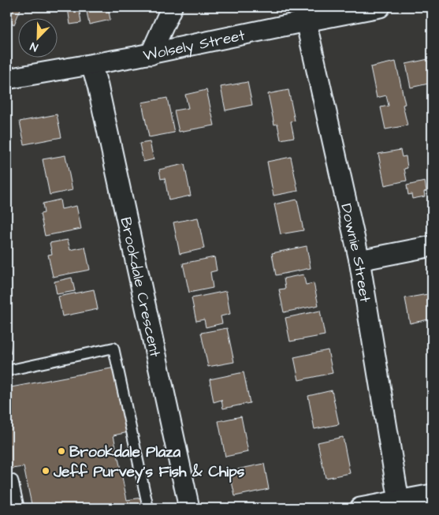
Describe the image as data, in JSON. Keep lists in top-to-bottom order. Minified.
{"streets":{"street":["Wolsely Street","Downie Street","Brookdale Crescent"]},"crossings":[["Wolsely Street","Downie Street"],["Wolsely Street","Brookdale Crescent"]],"places":["Brookdale Plaza","Jeff Purvey's Fish & Chips"],"north":"bottom left"}
